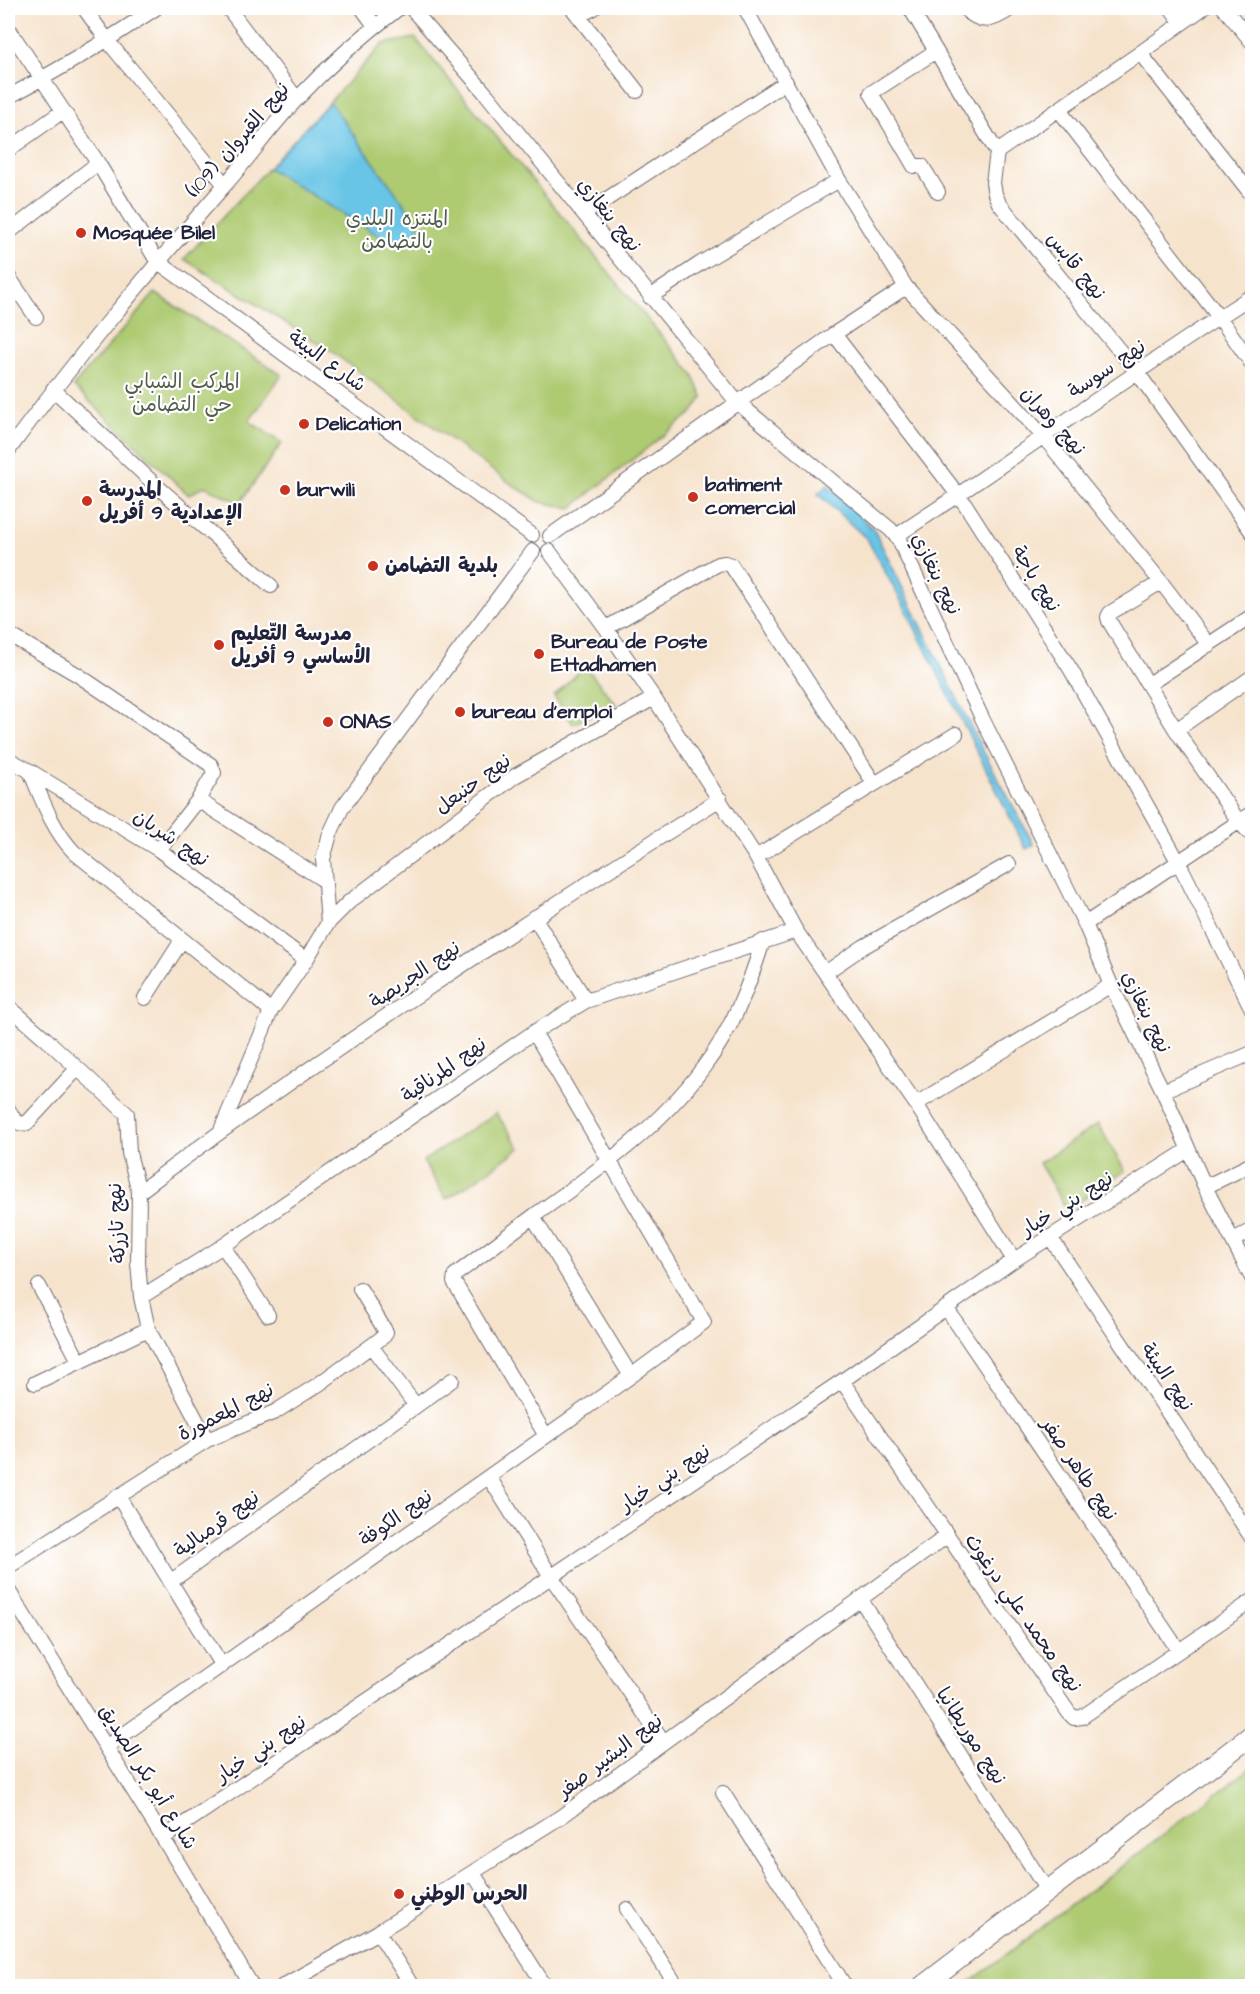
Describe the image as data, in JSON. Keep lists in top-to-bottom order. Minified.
{"streets":{"street":["نهج القيروان (109)","نهج بنغازي","نهج قابس","شارع البيئة","نهج سوسة","نهج وهران","نهج باجة","نهج حنبعل","نهج شربان","نهج الجريصة","نهج المرناقية","نهج بني خيار","نهج تازركة","نهج البيئة","نهج المعمورة","نهج طاهر صفر","نهج الكوفة","نهج قرمبالية","نهج محمد علي درغوث","نهج موريطانيا","نهج البشير صفر","شارع أبو بكر الصديق"]},"crossings":[["نهج القيروان (109)","شارع البيئة"],["نهج بنغازي","نهج سوسة"],["نهج بنغازي","نهج بني خيار"],["نهج قابس","نهج سوسة"],["نهج سوسة","نهج وهران"],["نهج سوسة","نهج باجة"],["نهج حنبعل","نهج شربان"],["نهج حنبعل","نهج الجريصة"],["نهج الجريصة","نهج تازركة"],["نهج المرناقية","نهج تازركة"],["نهج بني خيار","نهج البيئة"],["نهج بني خيار","نهج طاهر صفر"],["نهج بني خيار","نهج محمد علي درغوث"],["نهج بني خيار","شارع أبو بكر الصديق"],["نهج تازركة","نهج المعمورة"],["نهج طاهر صفر","نهج محمد علي درغوث"],["نهج الكوفة","شارع أبو بكر الصديق"],["نهج محمد علي درغوث","نهج البشير صفر"],["نهج موريطانيا","نهج البشير صفر"]],"parks":["المنتزه البلدي بالتضامن","المركب الشبابي حي التضامن"],"places":["Mosquée Bilel","Delication","burwili","batiment comercial","المدرسة الإعدادية 9 أفريل","بلدية التضامن","مدرسة التّعليم الأساسي 9 أفريل","Bureau de Poste Ettadhamen","bureau d'emploi","ONAS","الحرس الوطني"]}
